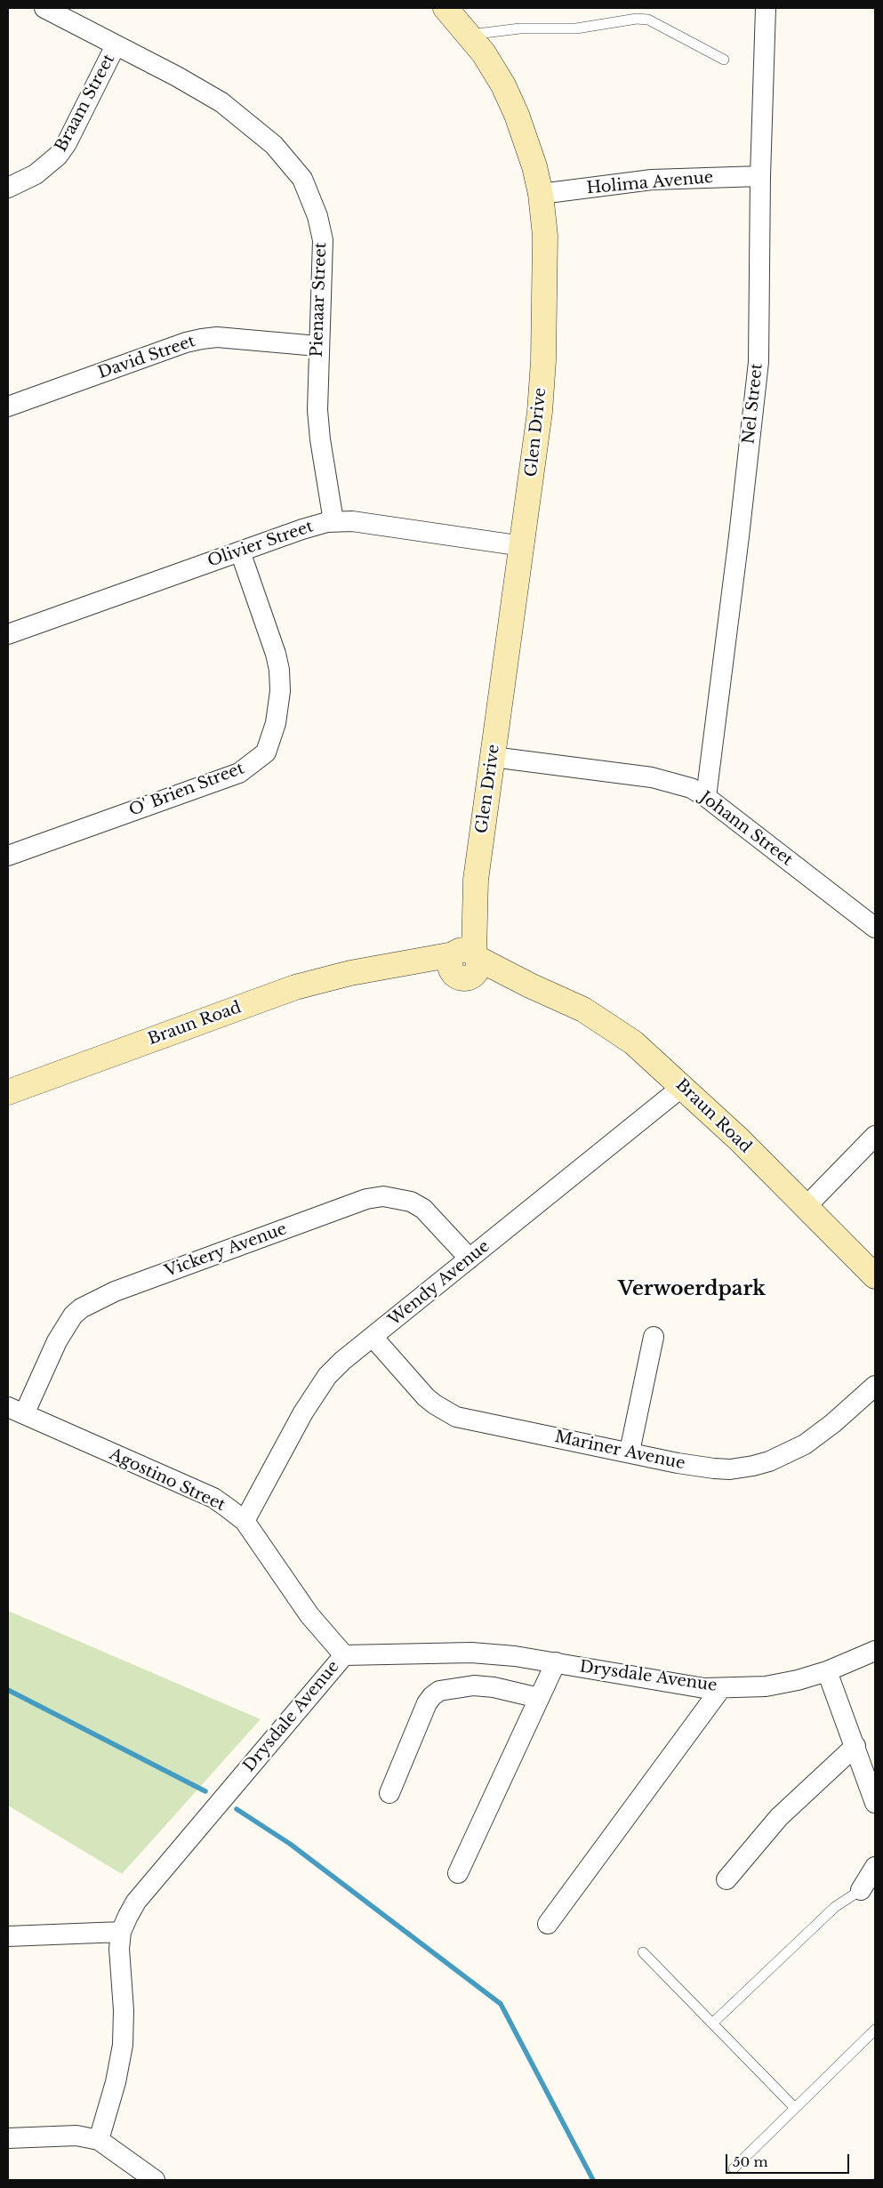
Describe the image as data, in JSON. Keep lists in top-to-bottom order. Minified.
{"streets":{"street":["Braam Street","Holima Avenue","Pienaar Street","David Street","Nel Street","Glen Drive","Olivier Street","O' Brien Street","Johann Street","Braun Road","Vickery Avenue","Wendy Avenue","Mariner Avenue","Agostino Street","Drysdale Avenue"]},"crossings":[["Braam Street","Pienaar Street"],["Holima Avenue","Nel Street"],["Holima Avenue","Glen Drive"],["Pienaar Street","David Street"],["Pienaar Street","Olivier Street"],["Nel Street","Johann Street"],["Glen Drive","Olivier Street"],["Glen Drive","Johann Street"],["Glen Drive","Braun Road"],["Olivier Street","O' Brien Street"],["Braun Road","Wendy Avenue"],["Vickery Avenue","Wendy Avenue"],["Vickery Avenue","Agostino Street"],["Wendy Avenue","Mariner Avenue"],["Wendy Avenue","Agostino Street"],["Agostino Street","Drysdale Avenue"]],"districts":["Verwoerdpark"],"scale_bar":"50 m"}
